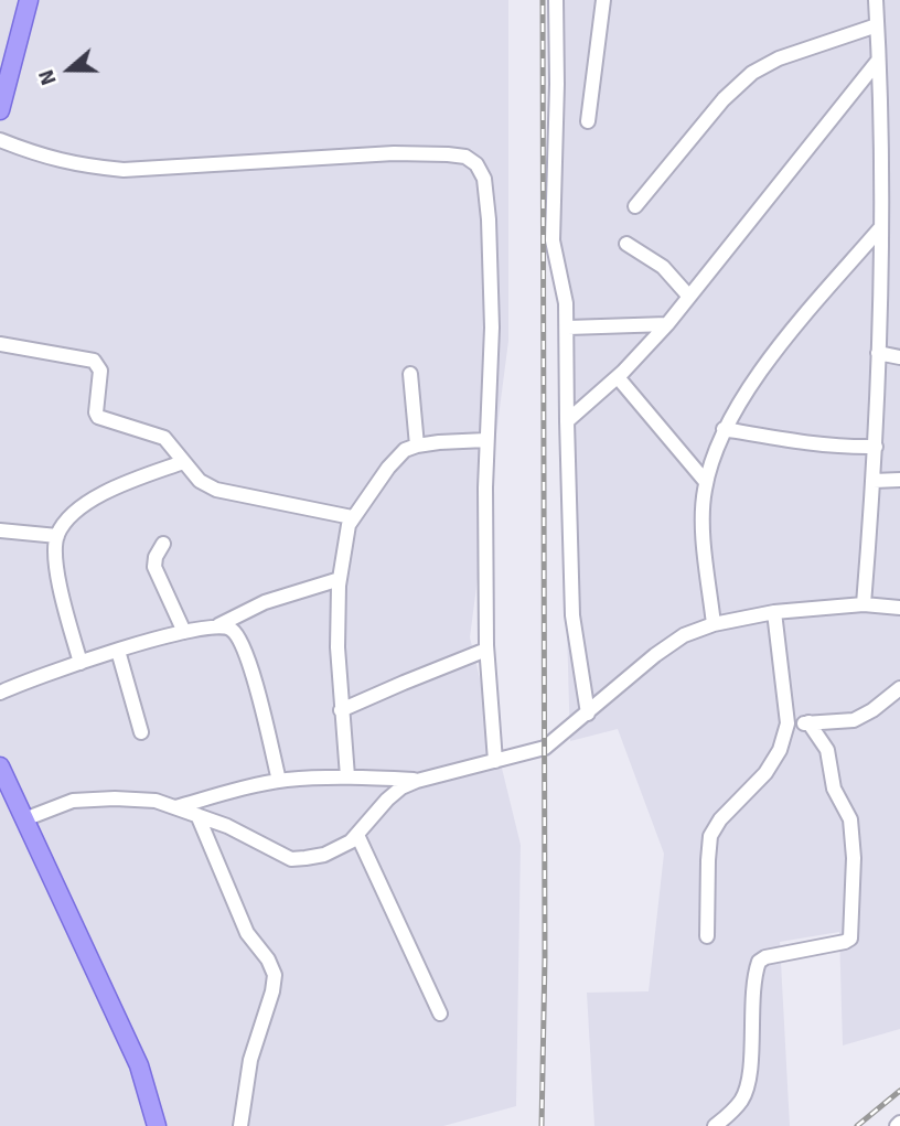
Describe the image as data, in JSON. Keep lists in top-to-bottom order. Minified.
{"north":"left"}
